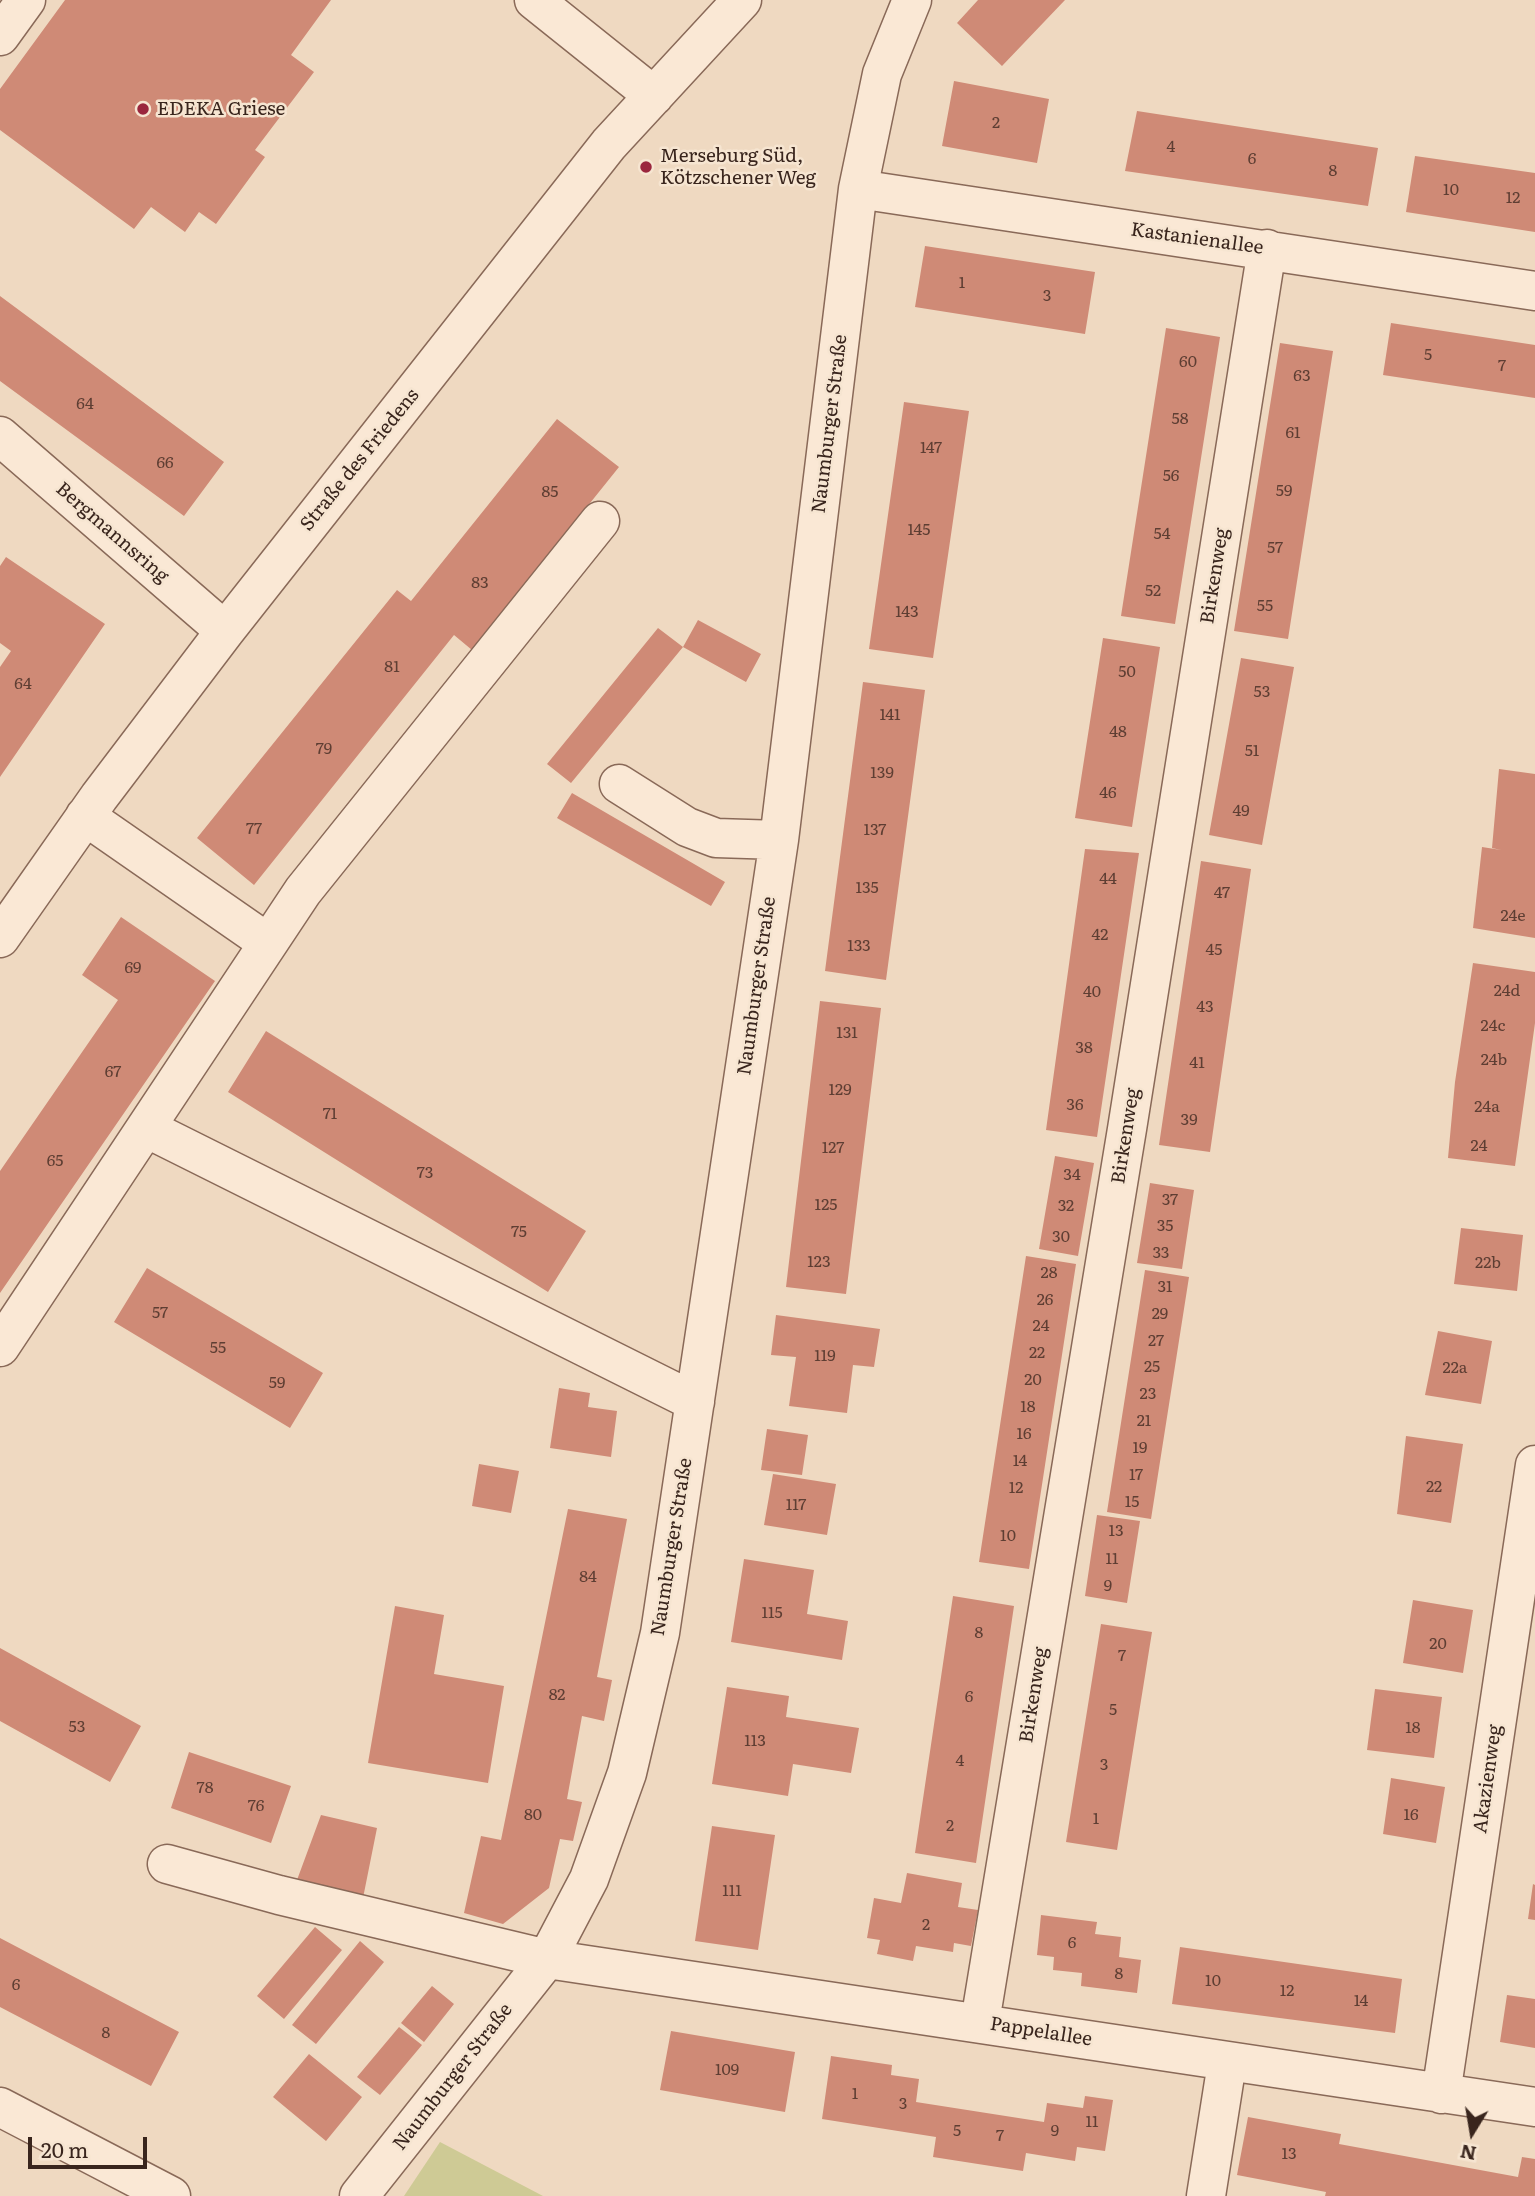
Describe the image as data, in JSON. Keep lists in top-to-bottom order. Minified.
{"streets":{"street":["Kastanienallee","Naumburger Straße","Straße des Friedens","Bergmannsring","Birkenweg","Akazienweg","Pappelallee"]},"crossings":[["Kastanienallee","Naumburger Straße"],["Kastanienallee","Birkenweg"],["Naumburger Straße","Pappelallee"],["Straße des Friedens","Bergmannsring"],["Birkenweg","Pappelallee"],["Akazienweg","Pappelallee"]],"places":["EDEKA Griese","Merseburg Süd, Kötzschener Weg"],"house_numbers":["2","4","6","8","10","12","1","3","5","60","7","63","64","58","61","147","66","56","59","85","145","54","57","83","52","55","143","81","50","64","53","141","48","79","51","139","46","49","77","137","44","135","47","24e","42","133","45","69","24d","40","43","24c","131","38","24b","41","67","129","36","24a","71","39","24","127","65","73","34","37","125","32","35","75","30","33","123","22b","28","31","26","57","29","24","27","55","22","119","25","22a","20","59","23","18","21","16","19","14","17","22","12","15","117","13","10","11","84","9","115","8","20","7","82","6","5","53","18","113","4","3","78","76","80","16","1","2","111","2","6","8","10","6","12","14","8","109","1","3","11","5","9","7","13"],"scale_bar":"20 m","north":"bottom"}
